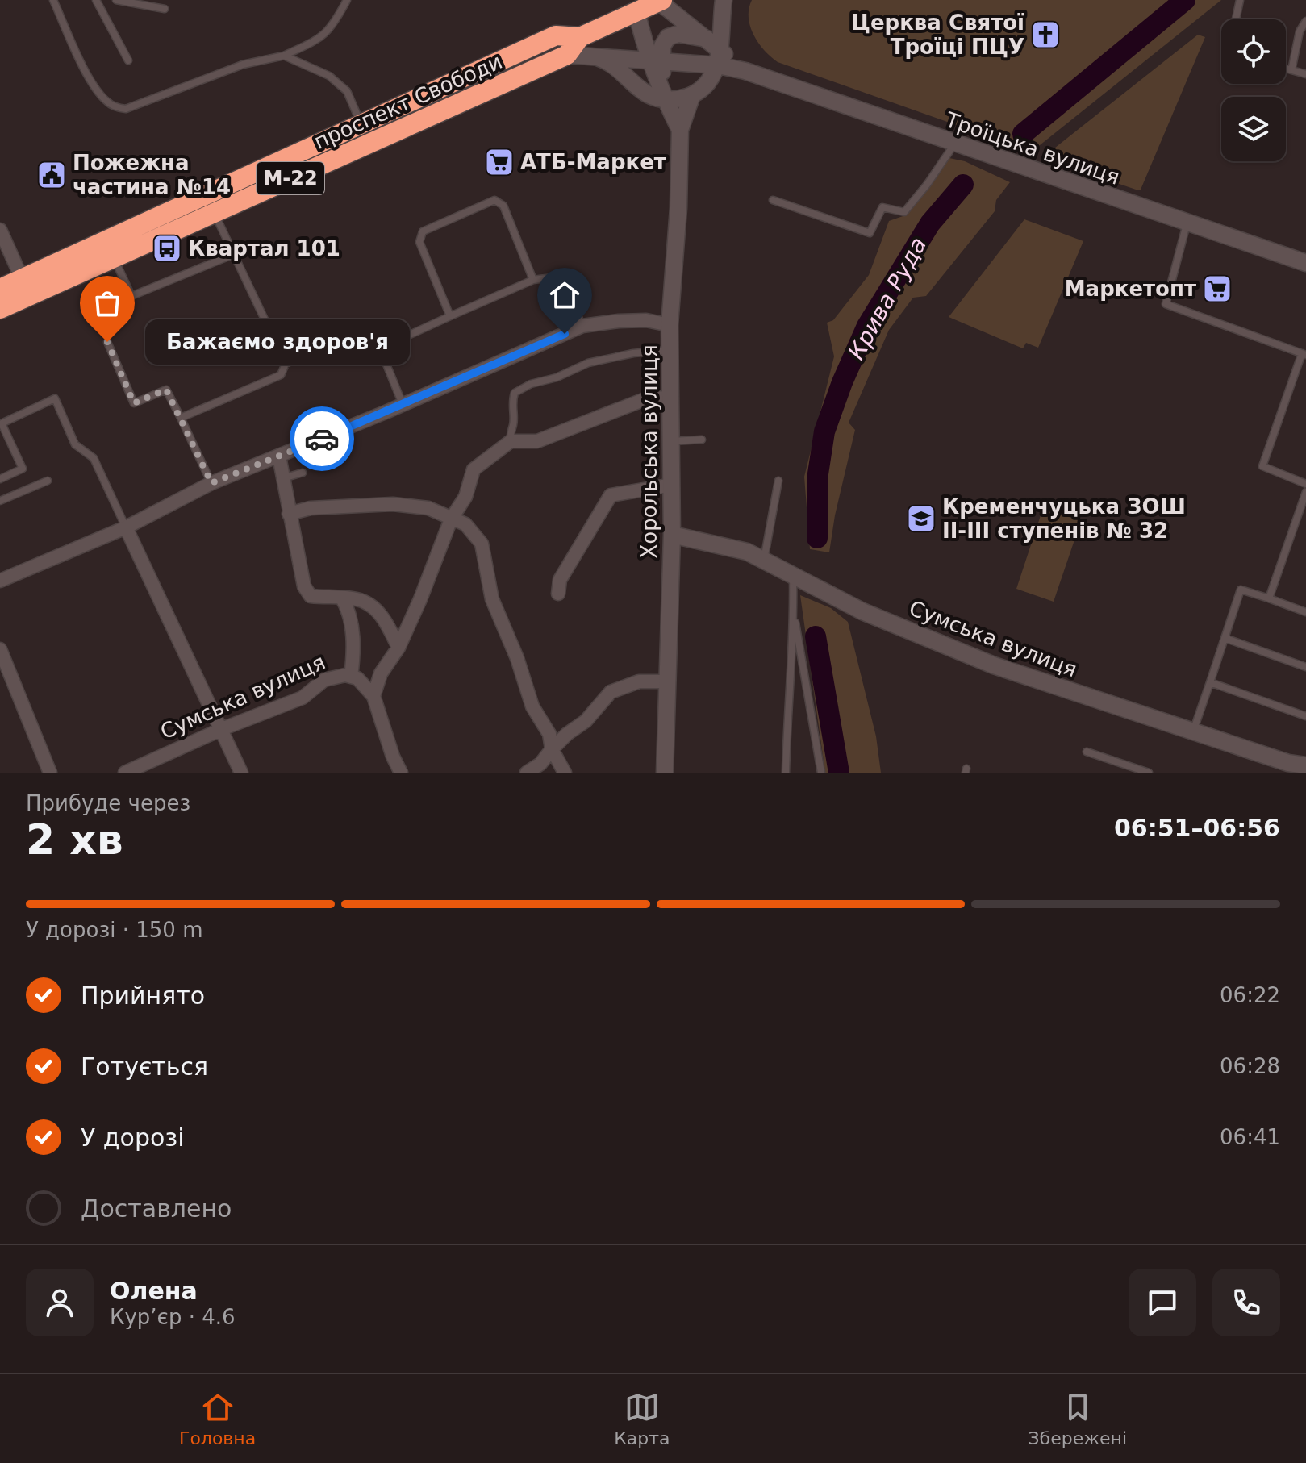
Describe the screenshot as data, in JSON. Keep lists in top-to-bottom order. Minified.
{"streets":{"highway":["проспект Свободи","М-22"],"street":["Троїцька вулиця","Хорольська вулиця","Сумська вулиця"]},"crossings":[["Хорольська вулиця","Сумська вулиця"]],"water":["Крива Руда"],"places":{"church":["Церква Святої Троїці ПЦУ"],"supermarket":["АТБ-Маркет","Маркетопт"],"public building":["Пожежна частина №14"],"bus stop":["Квартал 101"],"other":["Бажаємо здоров'я"],"school or university":["Кременчуцька ЗОШ ІІ-ІІІ ступенів № 32"]},"page":{"bubble":"Бажаємо здоров'я","heading":["2 хв","Прибуде через","06:51–06:56"],"panel":["Олена","Кур’єр · 4.6"],"bar":"У дорозі · 150 m","list":[["Прийнято","06:22"],["Готується","06:28"],["У дорозі","06:41"],"Доставлено"],"tabs":["Головна","Карта","Збережені"]}}
